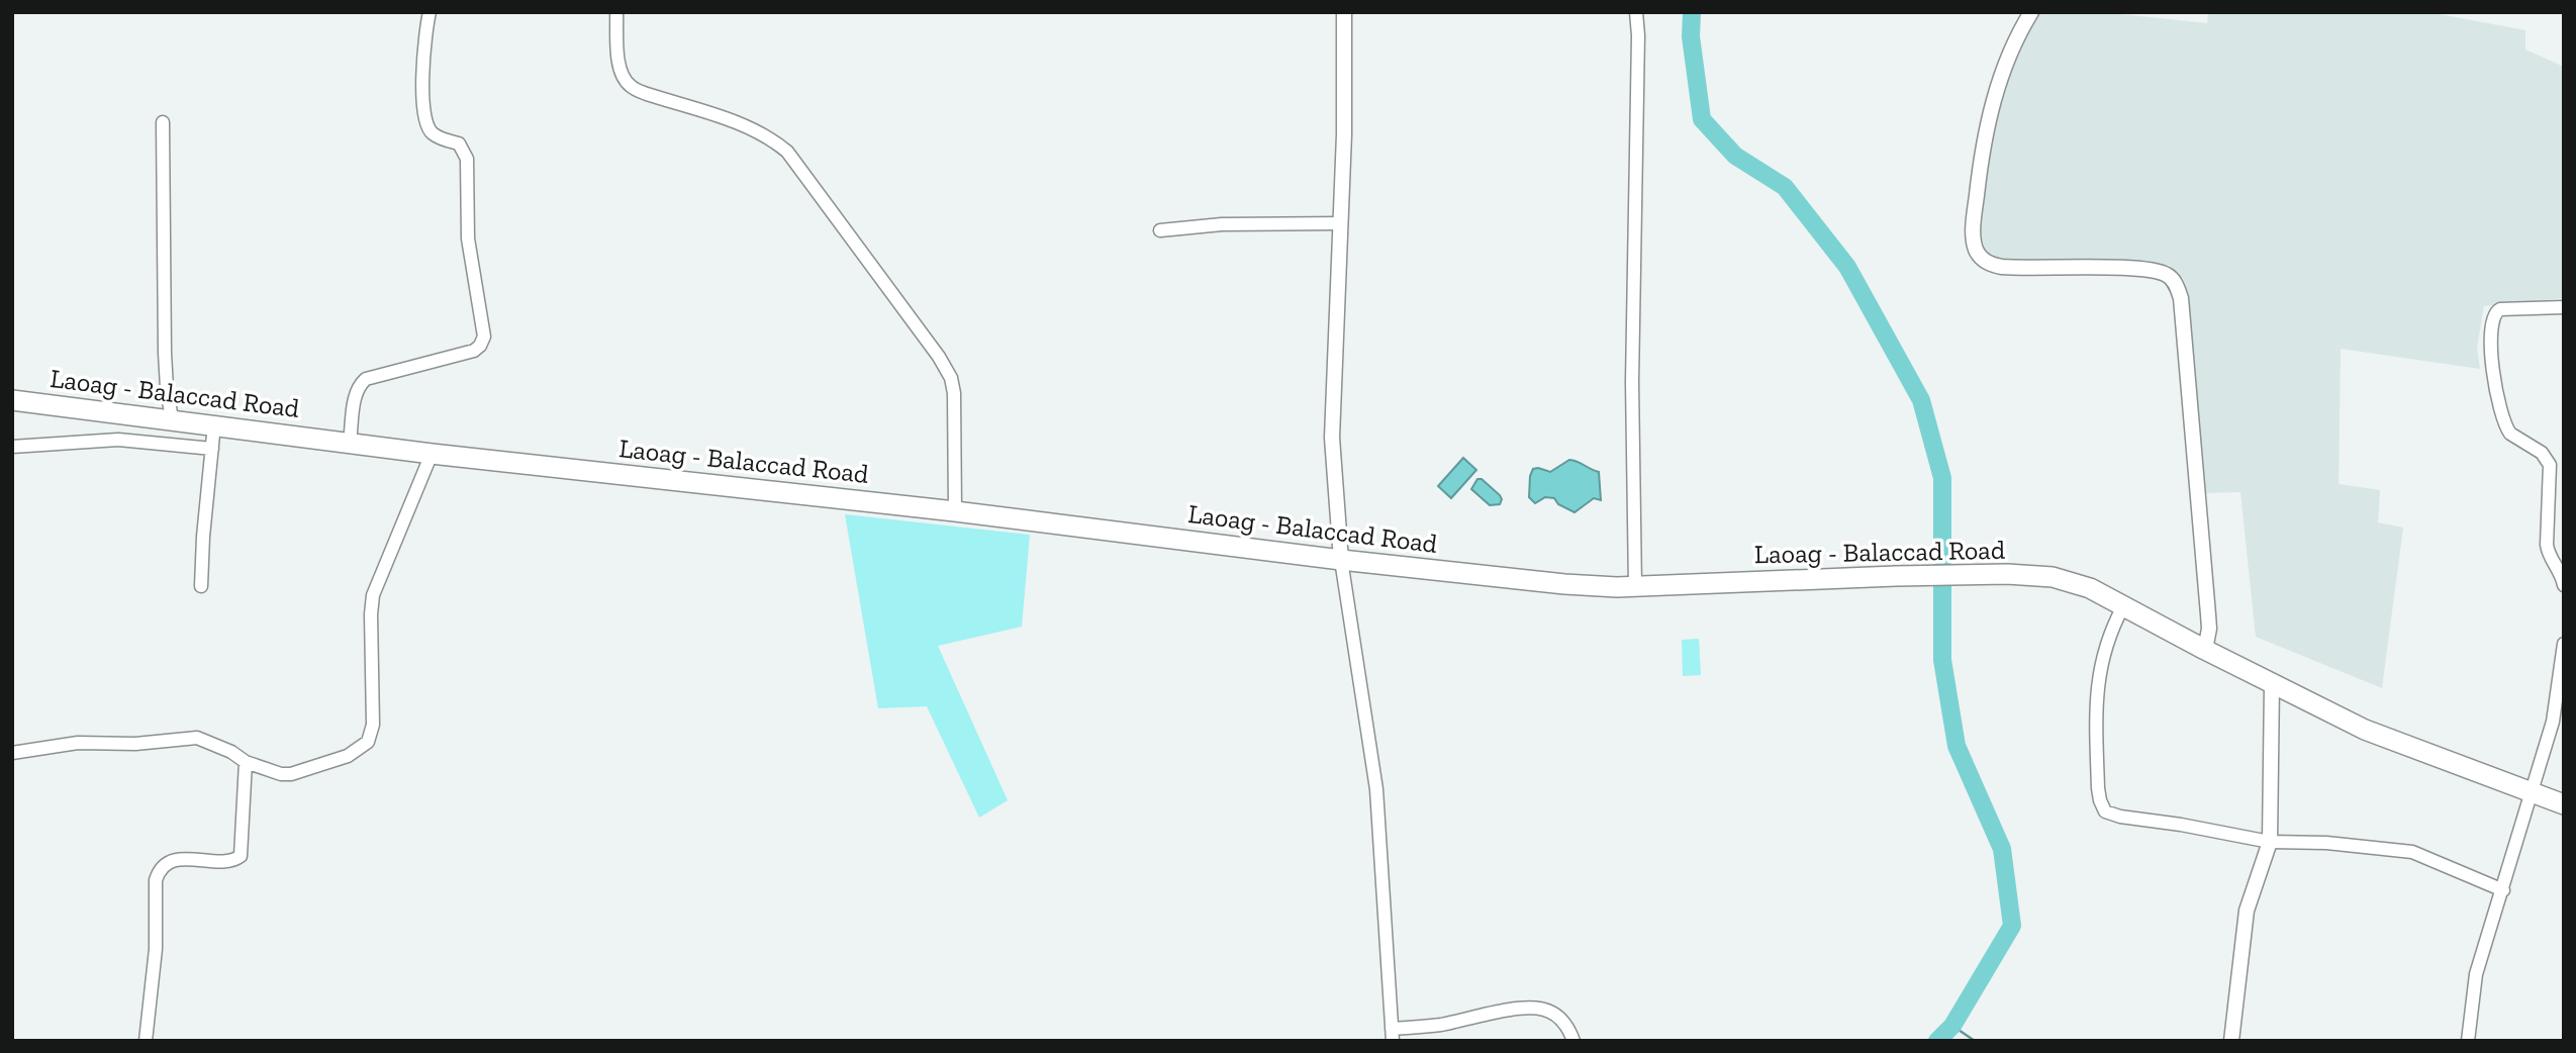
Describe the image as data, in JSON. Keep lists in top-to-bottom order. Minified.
{"streets":{"main road":["Laoag - Balaccad Road"]}}
